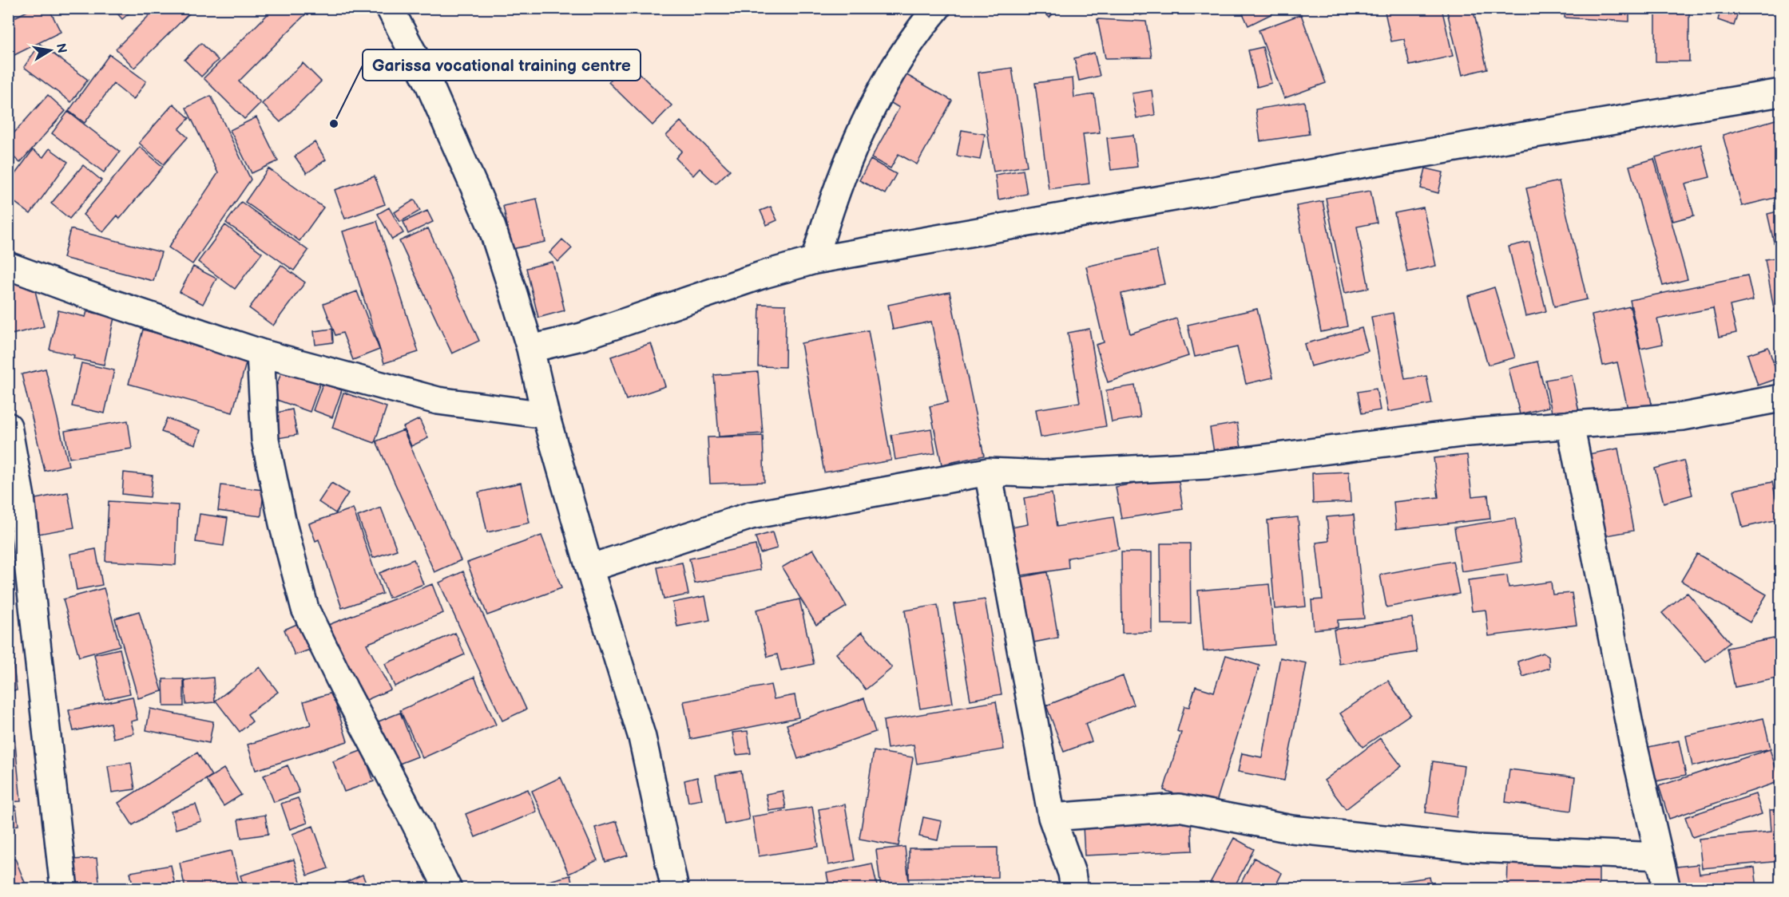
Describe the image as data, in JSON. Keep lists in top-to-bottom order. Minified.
{"places":["Garissa vocational training centre"],"north":"right"}
